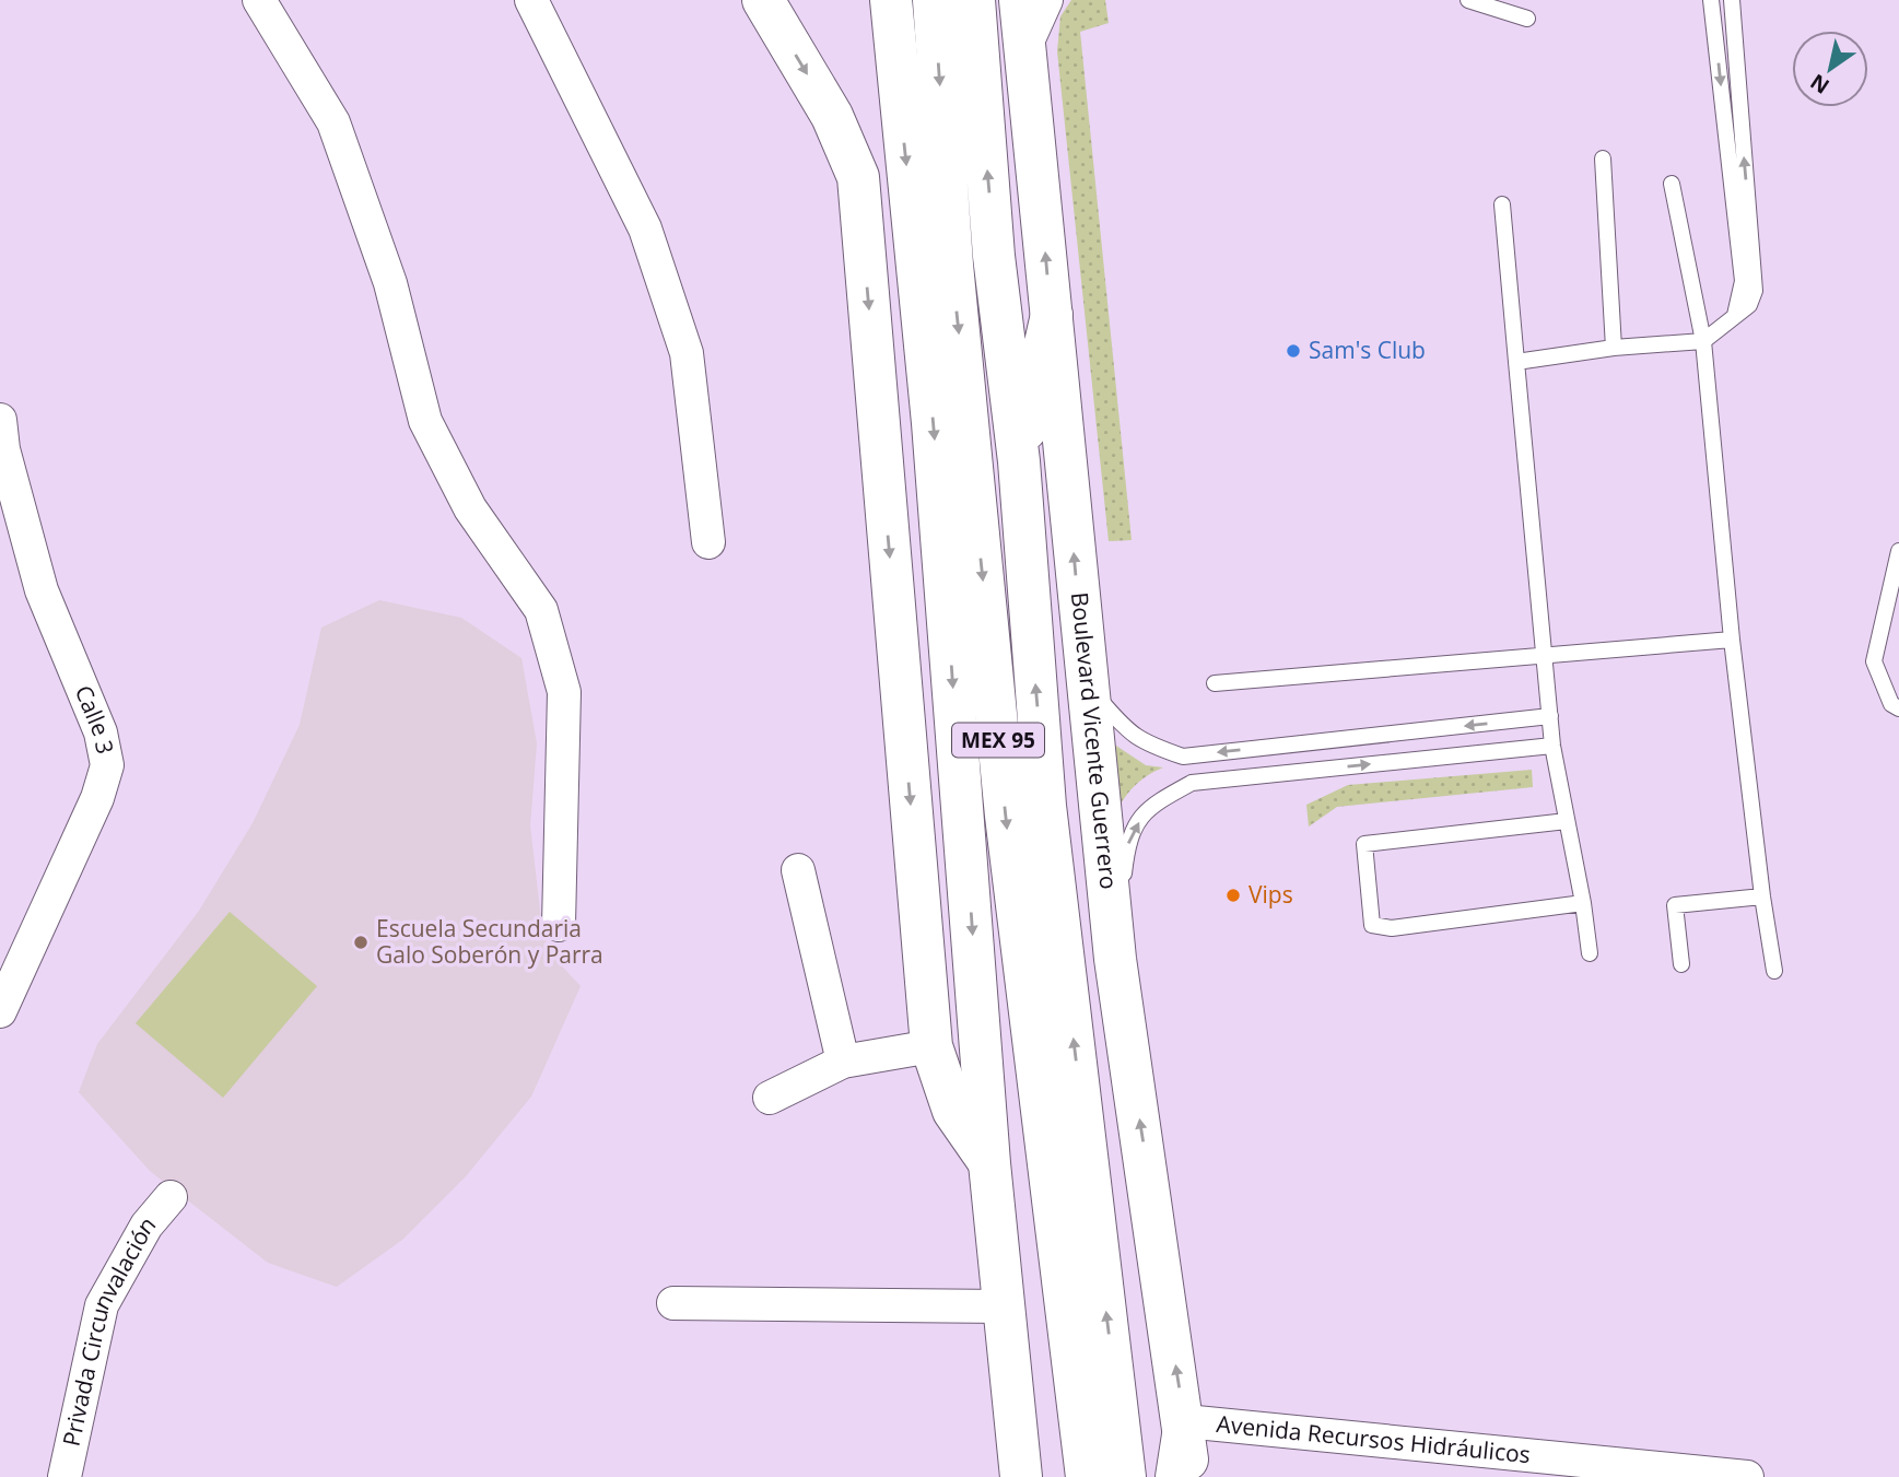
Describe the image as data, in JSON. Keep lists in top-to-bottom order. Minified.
{"streets":{"main road":["MEX 95","Boulevard Vicente Guerrero"],"street":["Calle 3","Privada Circunvalación","Avenida Recursos Hidráulicos"]},"crossings":[["Boulevard Vicente Guerrero","Avenida Recursos Hidráulicos"]],"places":["Sam's Club","Vips","Escuela Secundaria Galo Soberón y Parra"],"north":"bottom left"}
